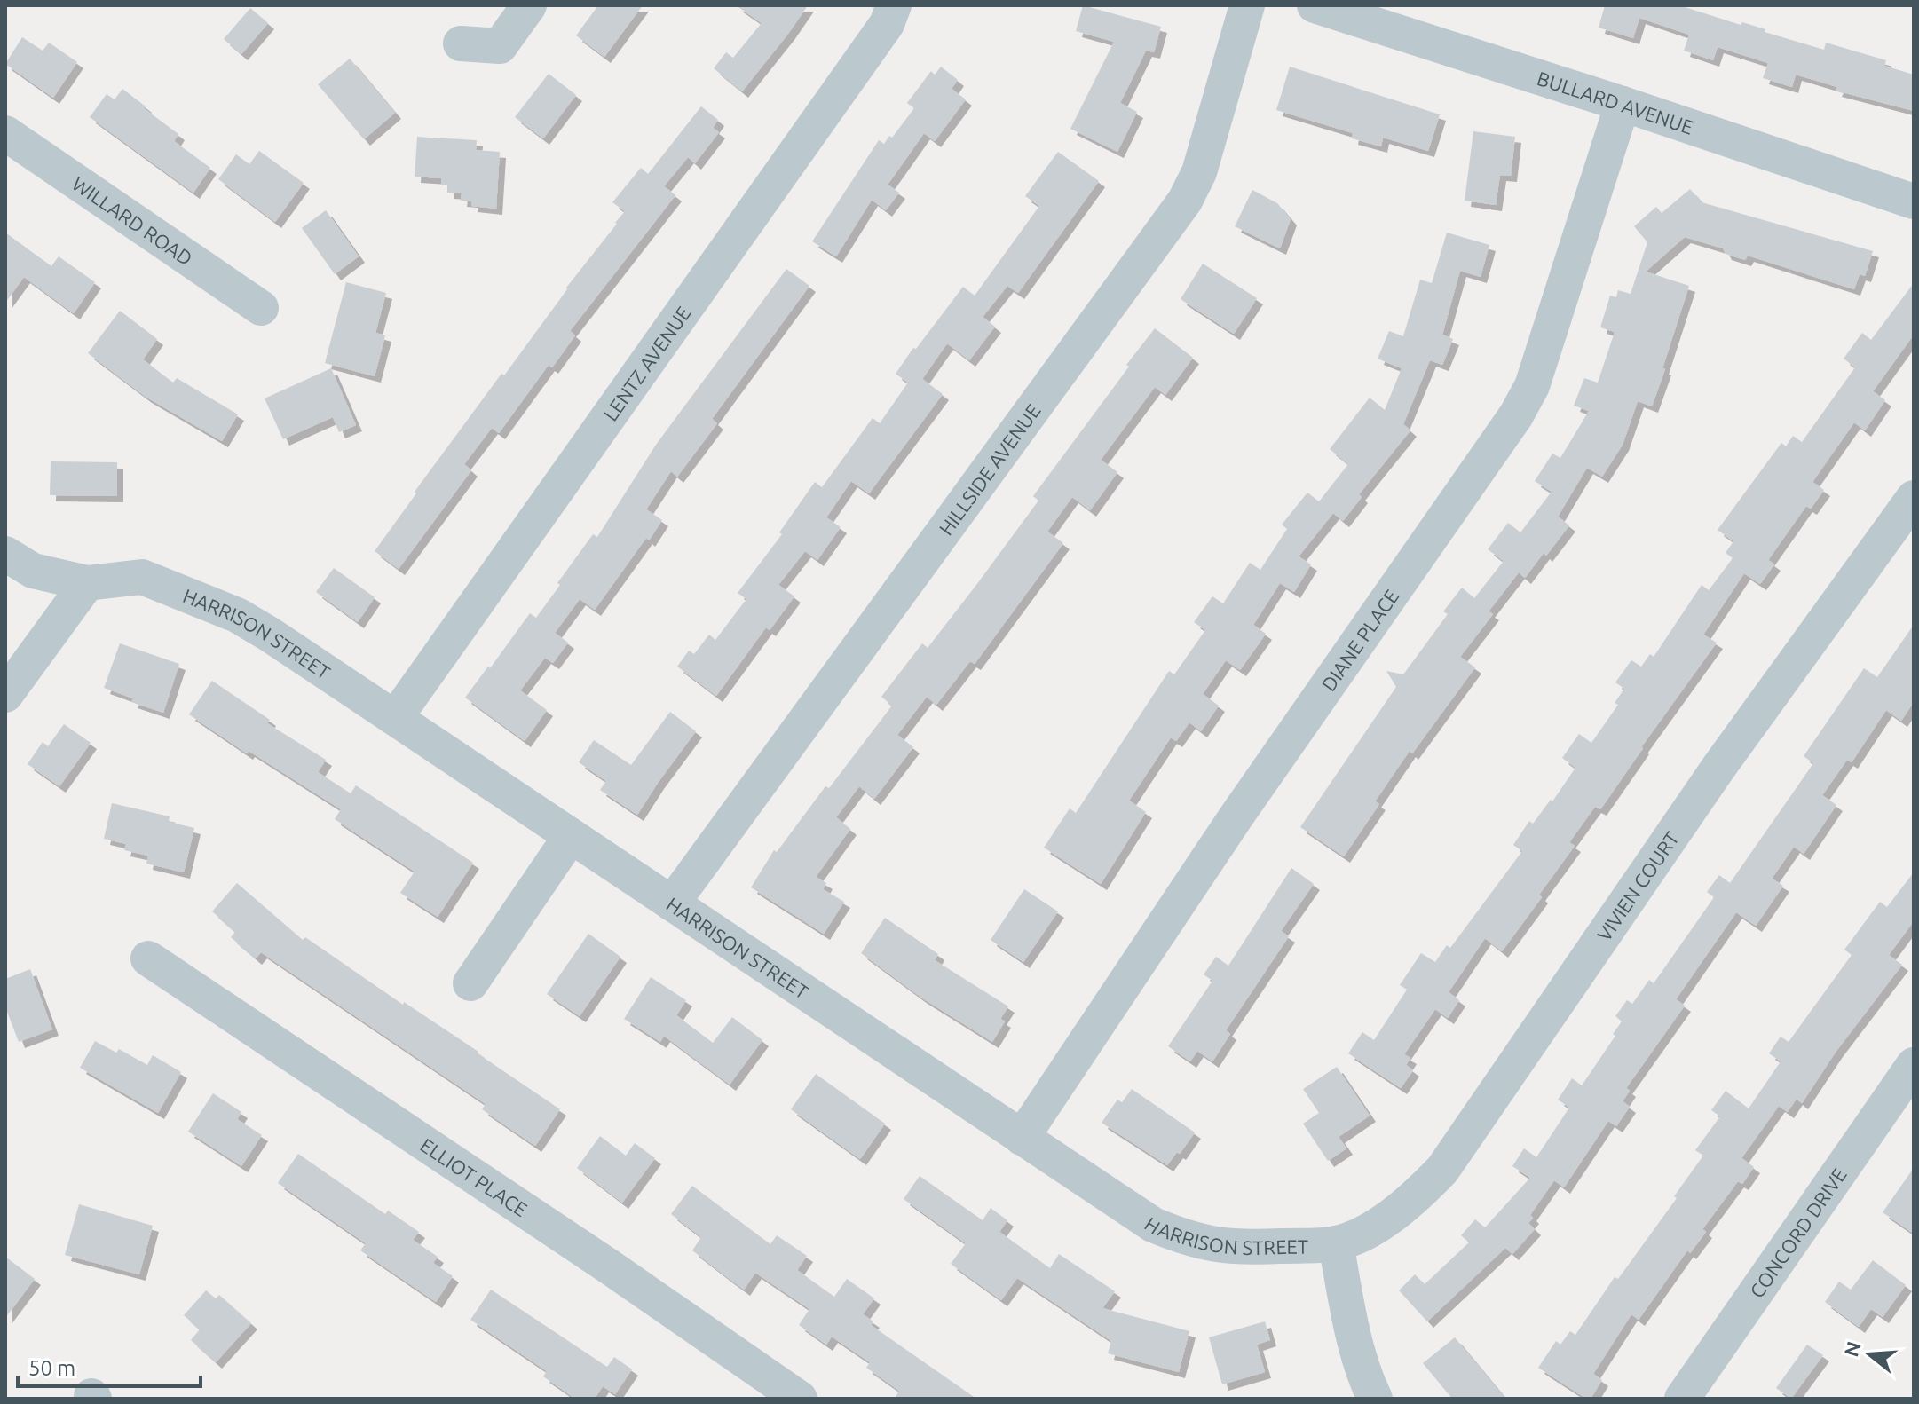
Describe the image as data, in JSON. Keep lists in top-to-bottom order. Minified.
{"streets":{"street":["BULLARD AVENUE","WILLARD ROAD","LENTZ AVENUE","HILLSIDE AVENUE","HARRISON STREET","DIANE PLACE","VIVIEN COURT","ELLIOT PLACE","CONCORD DRIVE"]},"crossings":[["BULLARD AVENUE","DIANE PLACE"],["LENTZ AVENUE","HARRISON STREET"],["HILLSIDE AVENUE","HARRISON STREET"],["HARRISON STREET","DIANE PLACE"],["HARRISON STREET","VIVIEN COURT"]],"scale_bar":"50 m","north":"left"}
